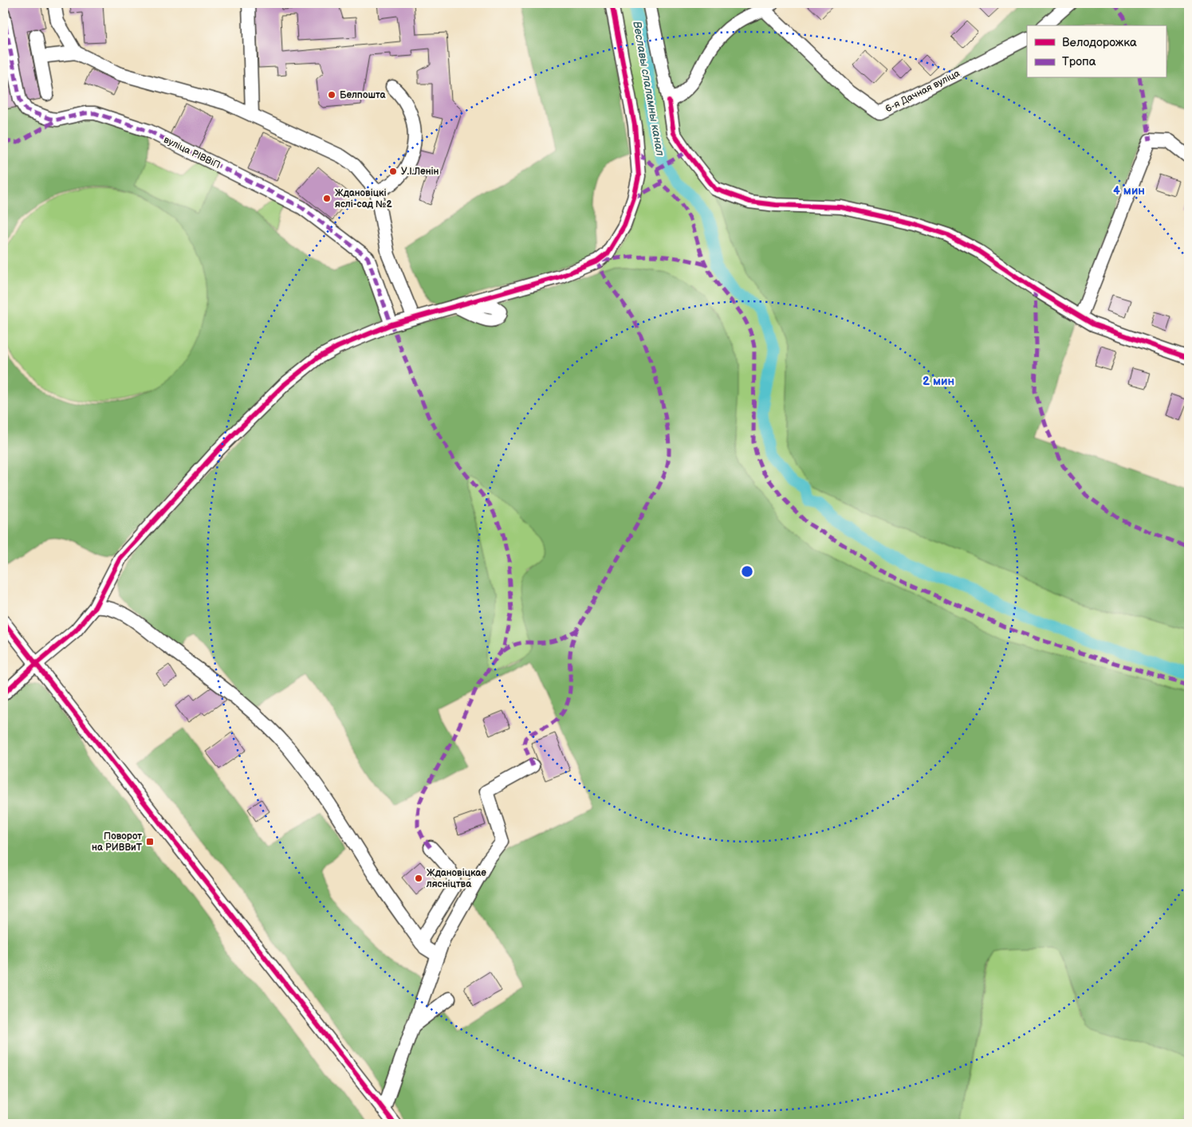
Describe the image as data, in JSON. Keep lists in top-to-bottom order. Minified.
{"streets":{"street":["6-я Дачная вуліца","вуліца РІВВіП"]},"water":["Веславы слаламны канал"],"places":{"other":["Белпошта","У.І.Ленін","Ждановіцкі яслі-сад №2","Ждановіцкае лясніцтва"],"transit":["Поворот на РИВВиТ"]},"legend":["Велодорожка","Тропа"],"rings":["4 мин","2 мин"]}
